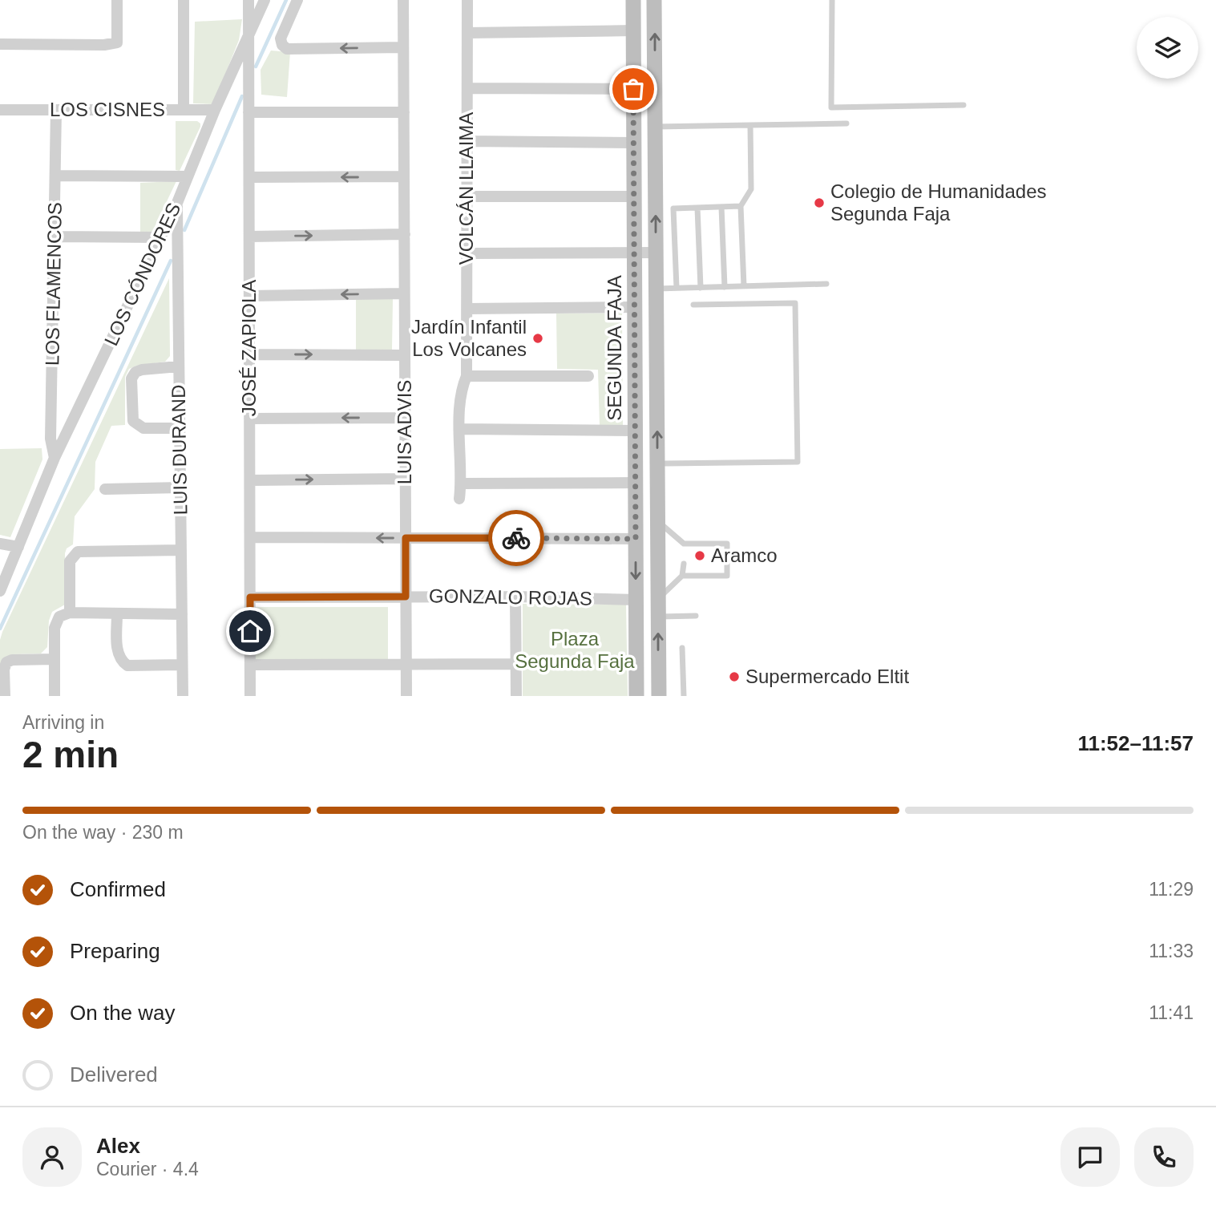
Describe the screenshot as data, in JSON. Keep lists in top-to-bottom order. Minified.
{"streets":{"main road":["SEGUNDA FAJA"],"street":["LOS CISNES","VOLCÁN LLAIMA","LOS CÓNDORES","LOS FLAMENCOS","JOSÉ ZAPIOLA","LUIS ADVIS","LUIS DURAND","GONZALO ROJAS"]},"crossings":[["LOS CISNES","LOS CÓNDORES"],["LOS CISNES","LOS FLAMENCOS"],["LOS CÓNDORES","LOS FLAMENCOS"],["LOS CÓNDORES","JOSÉ ZAPIOLA"],["LOS CÓNDORES","LUIS DURAND"],["JOSÉ ZAPIOLA","GONZALO ROJAS"],["SEGUNDA FAJA","GONZALO ROJAS"],["LUIS ADVIS","GONZALO ROJAS"]],"parks":["Plaza Segunda Faja"],"places":["Colegio de Humanidades Segunda Faja","Jardín Infantil Los Volcanes","Aramco","Supermercado Eltit"],"page":{"heading":["2 min","Arriving in","11:52–11:57"],"panel":["Alex","Courier · 4.4"],"bar":"On the way · 230 m","list":[["Confirmed","11:29"],["Preparing","11:33"],["On the way","11:41"],"Delivered"]}}
